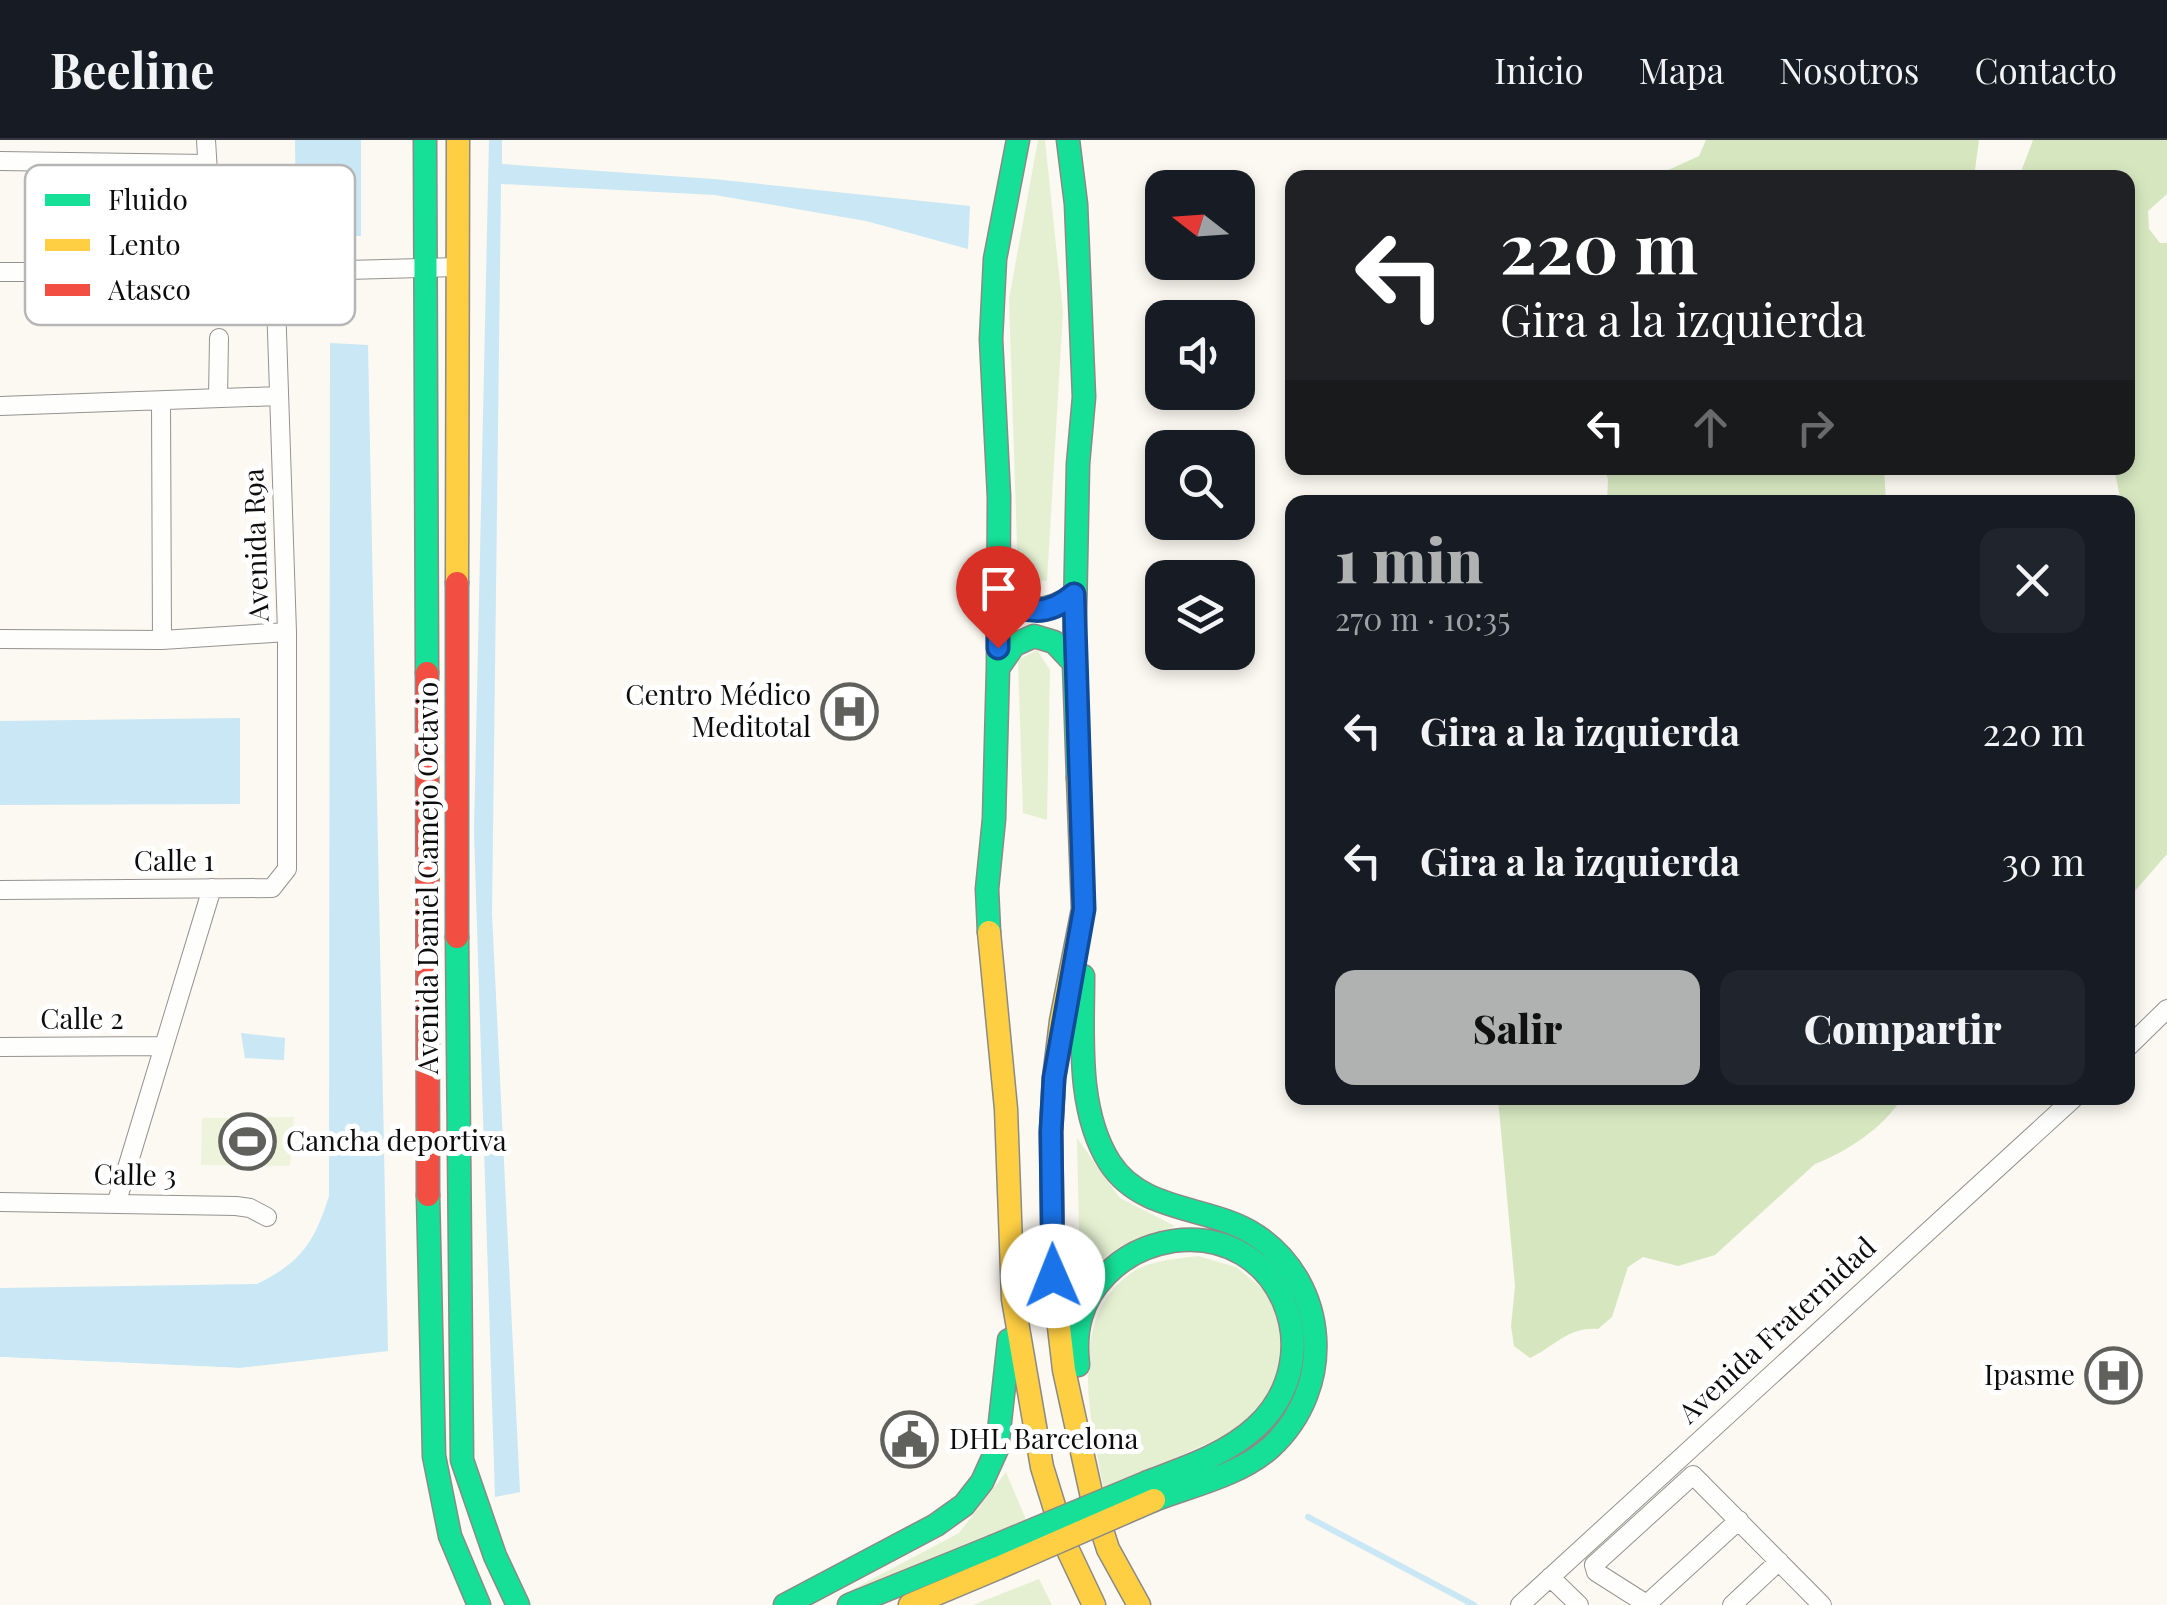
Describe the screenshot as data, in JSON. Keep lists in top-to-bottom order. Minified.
{"streets":{"main road":["Avenida Daniel Camejo Octavio"],"street":["Avenida R9a","Calle 1","Calle 2","Calle 3","Avenida Fraternidad"]},"crossings":[["Avenida R9a","Calle 1"]],"places":{"hospital":["Centro Médico Meditotal","Ipasme"],"sports":["Cancha deportiva"],"public building":["DHL Barcelona"]},"legend":["Fluido","Lento","Atasco"],"north":"left","page":{"header":"Beeline","nav":["Inicio","Mapa","Nosotros","Contacto"],"turn":["220 m","Gira a la izquierda"],"heading":["1 min","270 m · 10:35"],"list":[{"name":"Gira a la izquierda","value":"220 m"},{"name":"Gira a la izquierda","value":"30 m"}],"buttons":["Salir","Compartir"]}}
